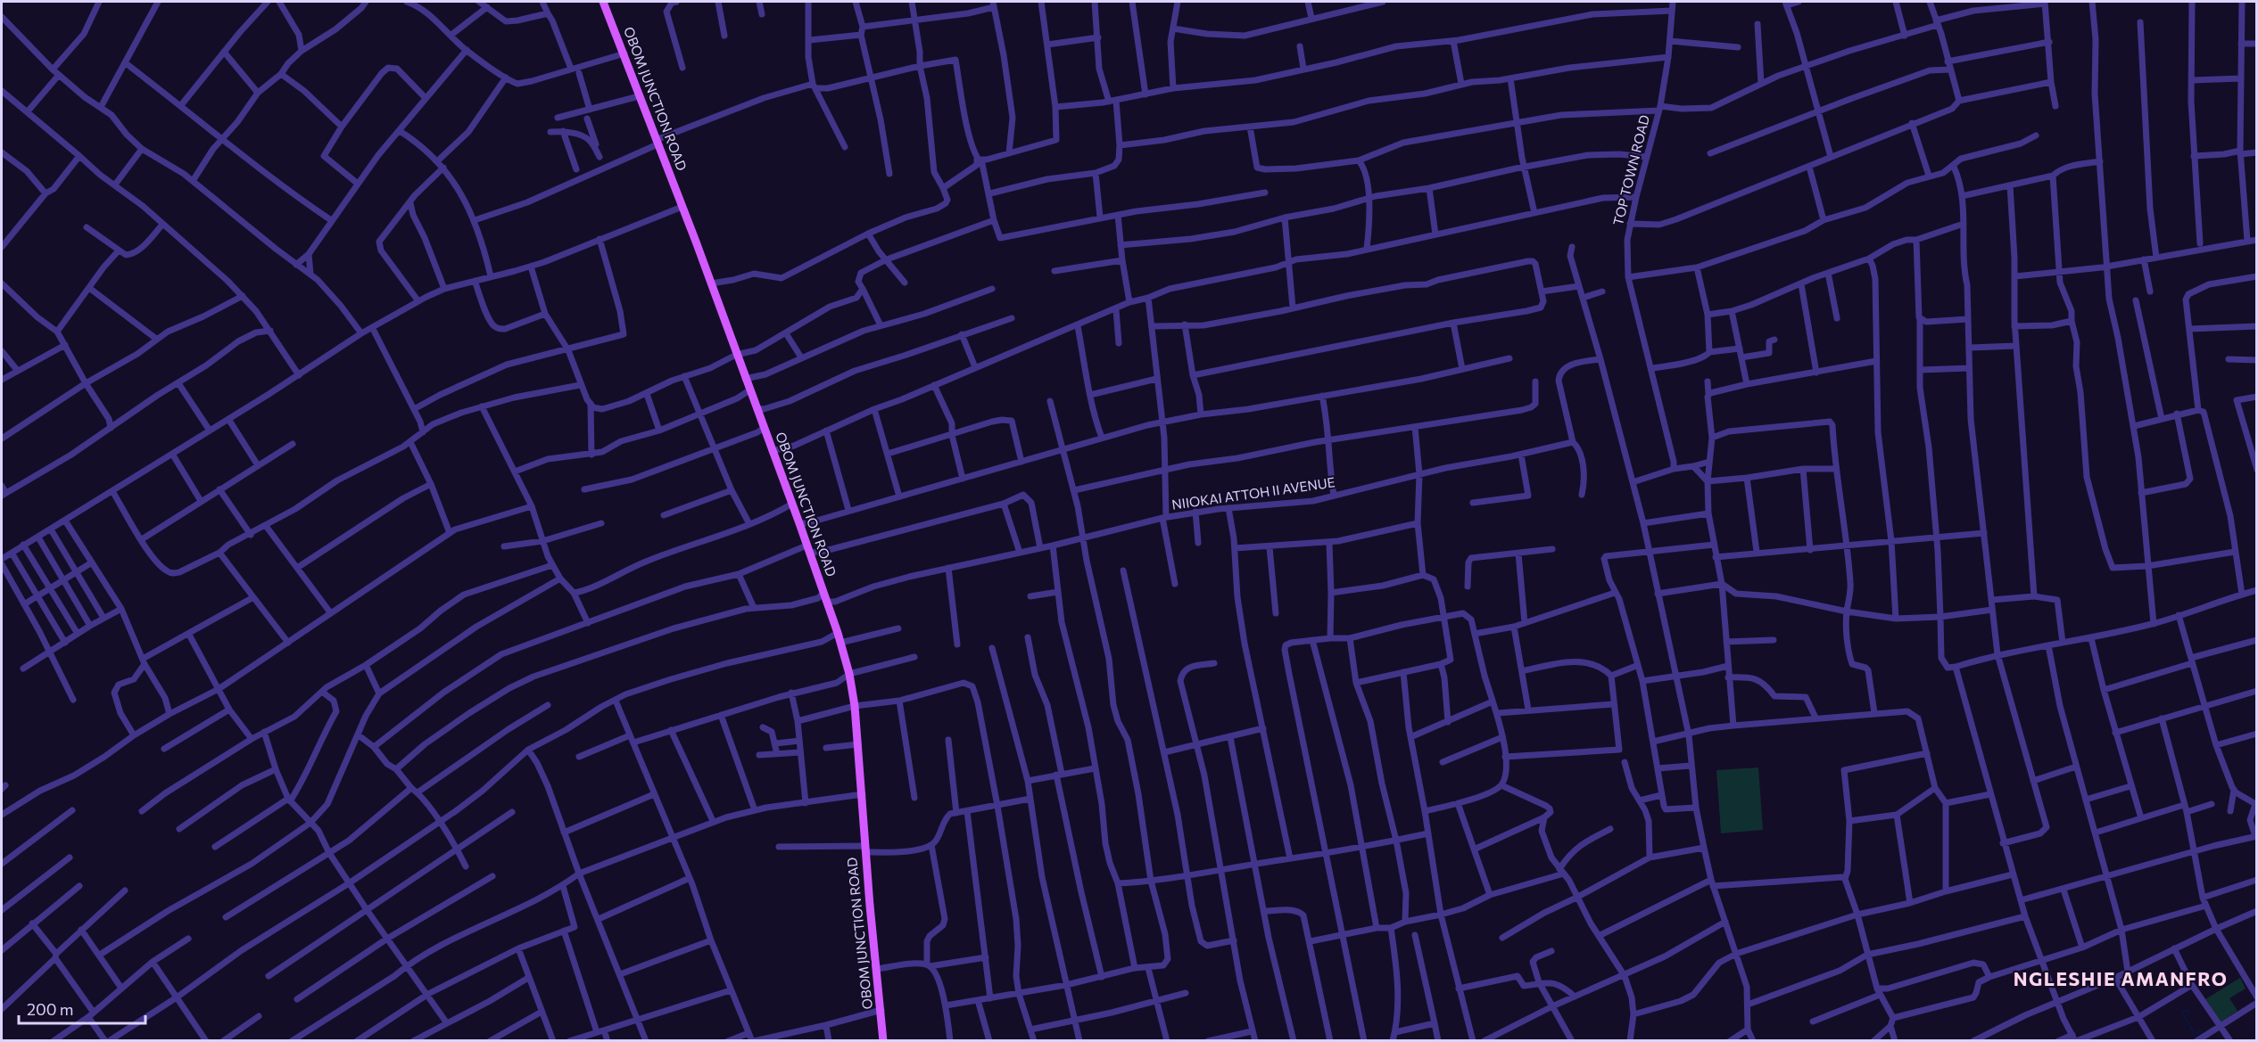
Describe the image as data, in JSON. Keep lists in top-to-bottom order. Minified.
{"streets":{"main road":["OBOM JUNCTION ROAD"],"street":["TOP TOWN ROAD","NIIOKAI ATTOH II AVENUE"]},"crossings":[["OBOM JUNCTION ROAD","NIIOKAI ATTOH II AVENUE"]],"districts":["NGLESHIE AMANFRO"],"scale_bar":"200 m"}
